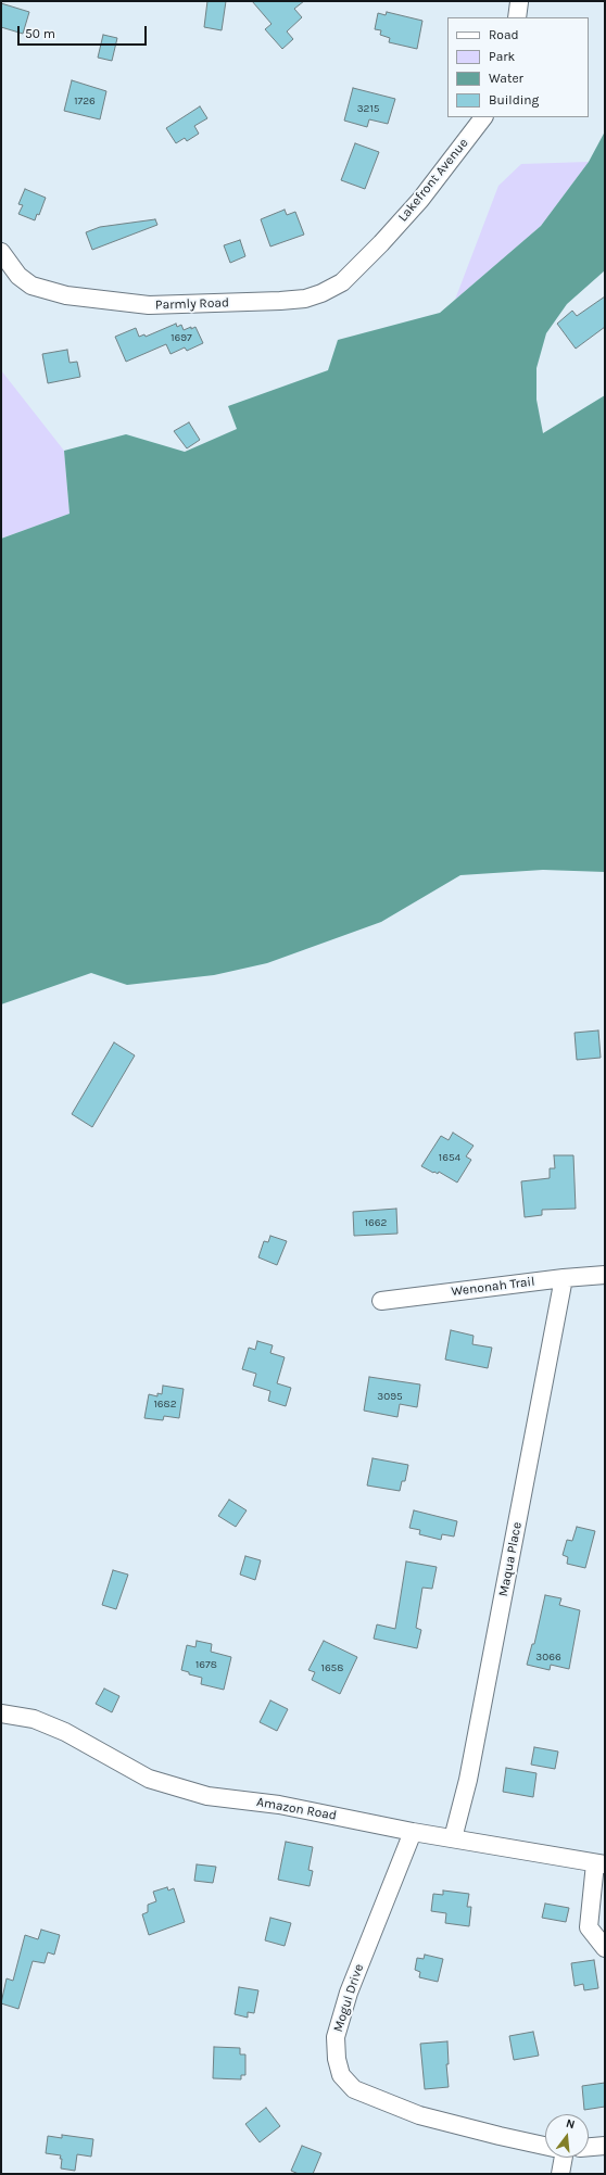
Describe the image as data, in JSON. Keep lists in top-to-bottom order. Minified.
{"streets":{"street":["Lakefront Avenue","Parmly Road","Wenonah Trail","Maqua Place","Amazon Road","Mogul Drive"]},"crossings":[["Lakefront Avenue","Parmly Road"],["Wenonah Trail","Maqua Place"],["Maqua Place","Amazon Road"],["Amazon Road","Mogul Drive"]],"house_numbers":["1726","3215","1697","1654","1662","3095","1682","3066","1678","1658"],"legend":["Road","Park","Water","Building"],"scale_bar":"50 m","north":"top"}
